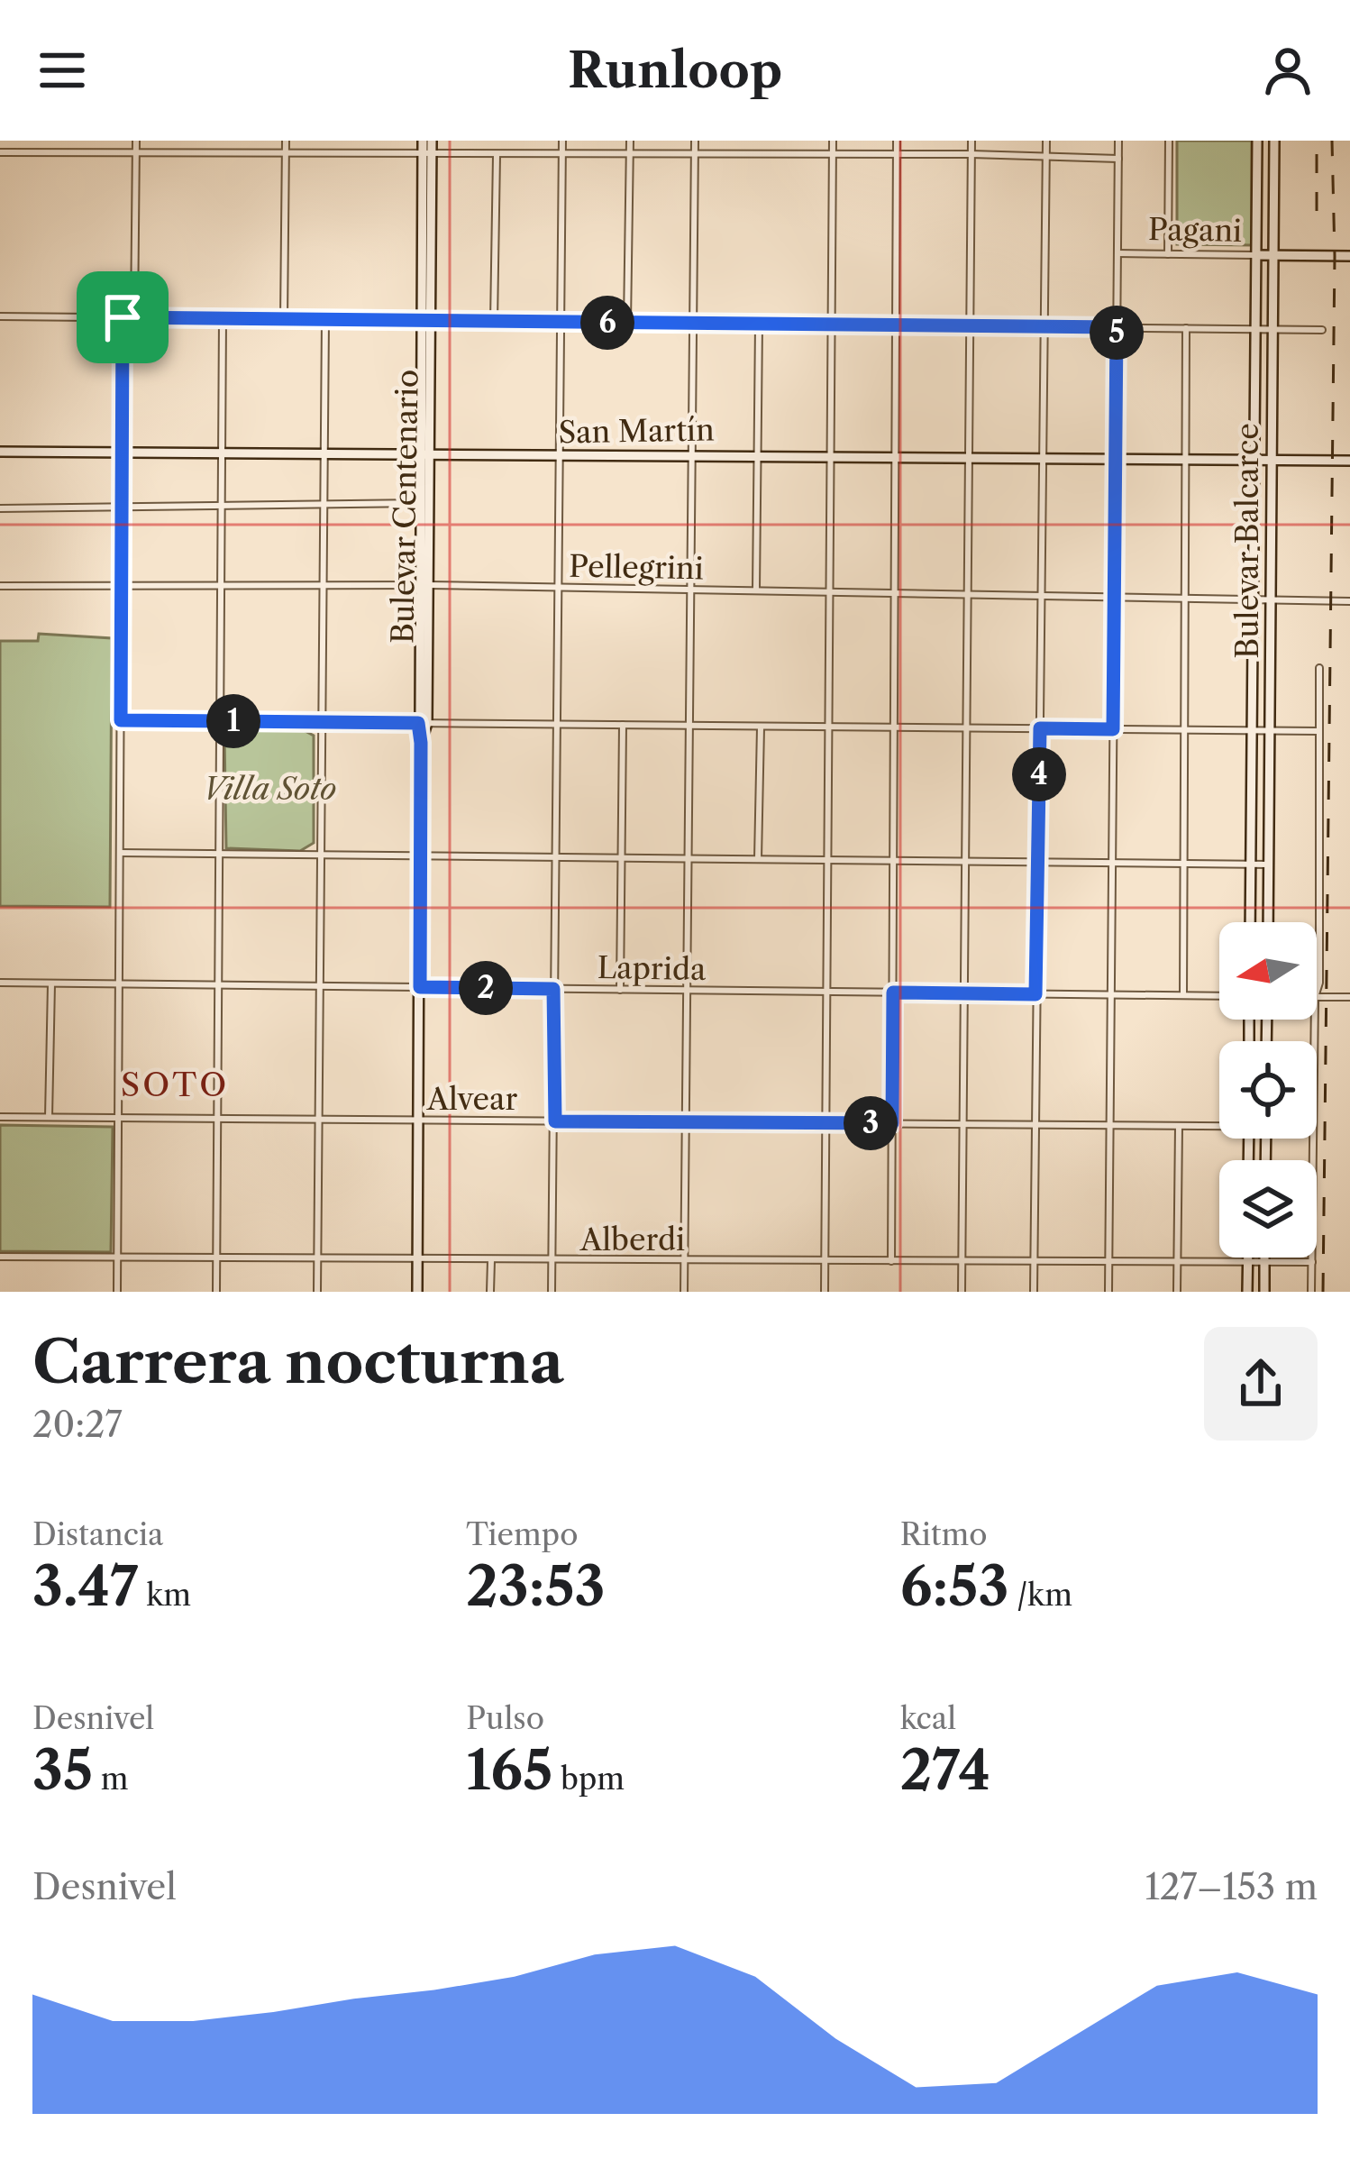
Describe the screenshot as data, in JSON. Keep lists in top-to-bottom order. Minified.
{"streets":{"main road":["Pagani","San Martín","Bulevar Centenario","Bulevar Balcarce"],"street":["Pellegrini","Laprida","Alvear","Alberdi"]},"crossings":[["Pagani","Bulevar Balcarce"],["San Martín","Bulevar Centenario"],["San Martín","Bulevar Balcarce"],["Bulevar Centenario","Pellegrini"],["Bulevar Centenario","Laprida"],["Bulevar Centenario","Alvear"],["Bulevar Centenario","Alberdi"],["Bulevar Balcarce","Pellegrini"]],"districts":["SOTO"],"parks":["Villa Soto"],"north":"left","page":{"header":"Runloop","pins":["6","5","1","4","2","3"],"heading":["Carrera nocturna","20:27"],"stats":[["Distancia","3.47 km"],["Tiempo","23:53"],["Ritmo","6:53 /km"],["Desnivel","35 m"],["Pulso","165 bpm"],["kcal","274"]],"chart":["Desnivel","127–153 m"]}}
